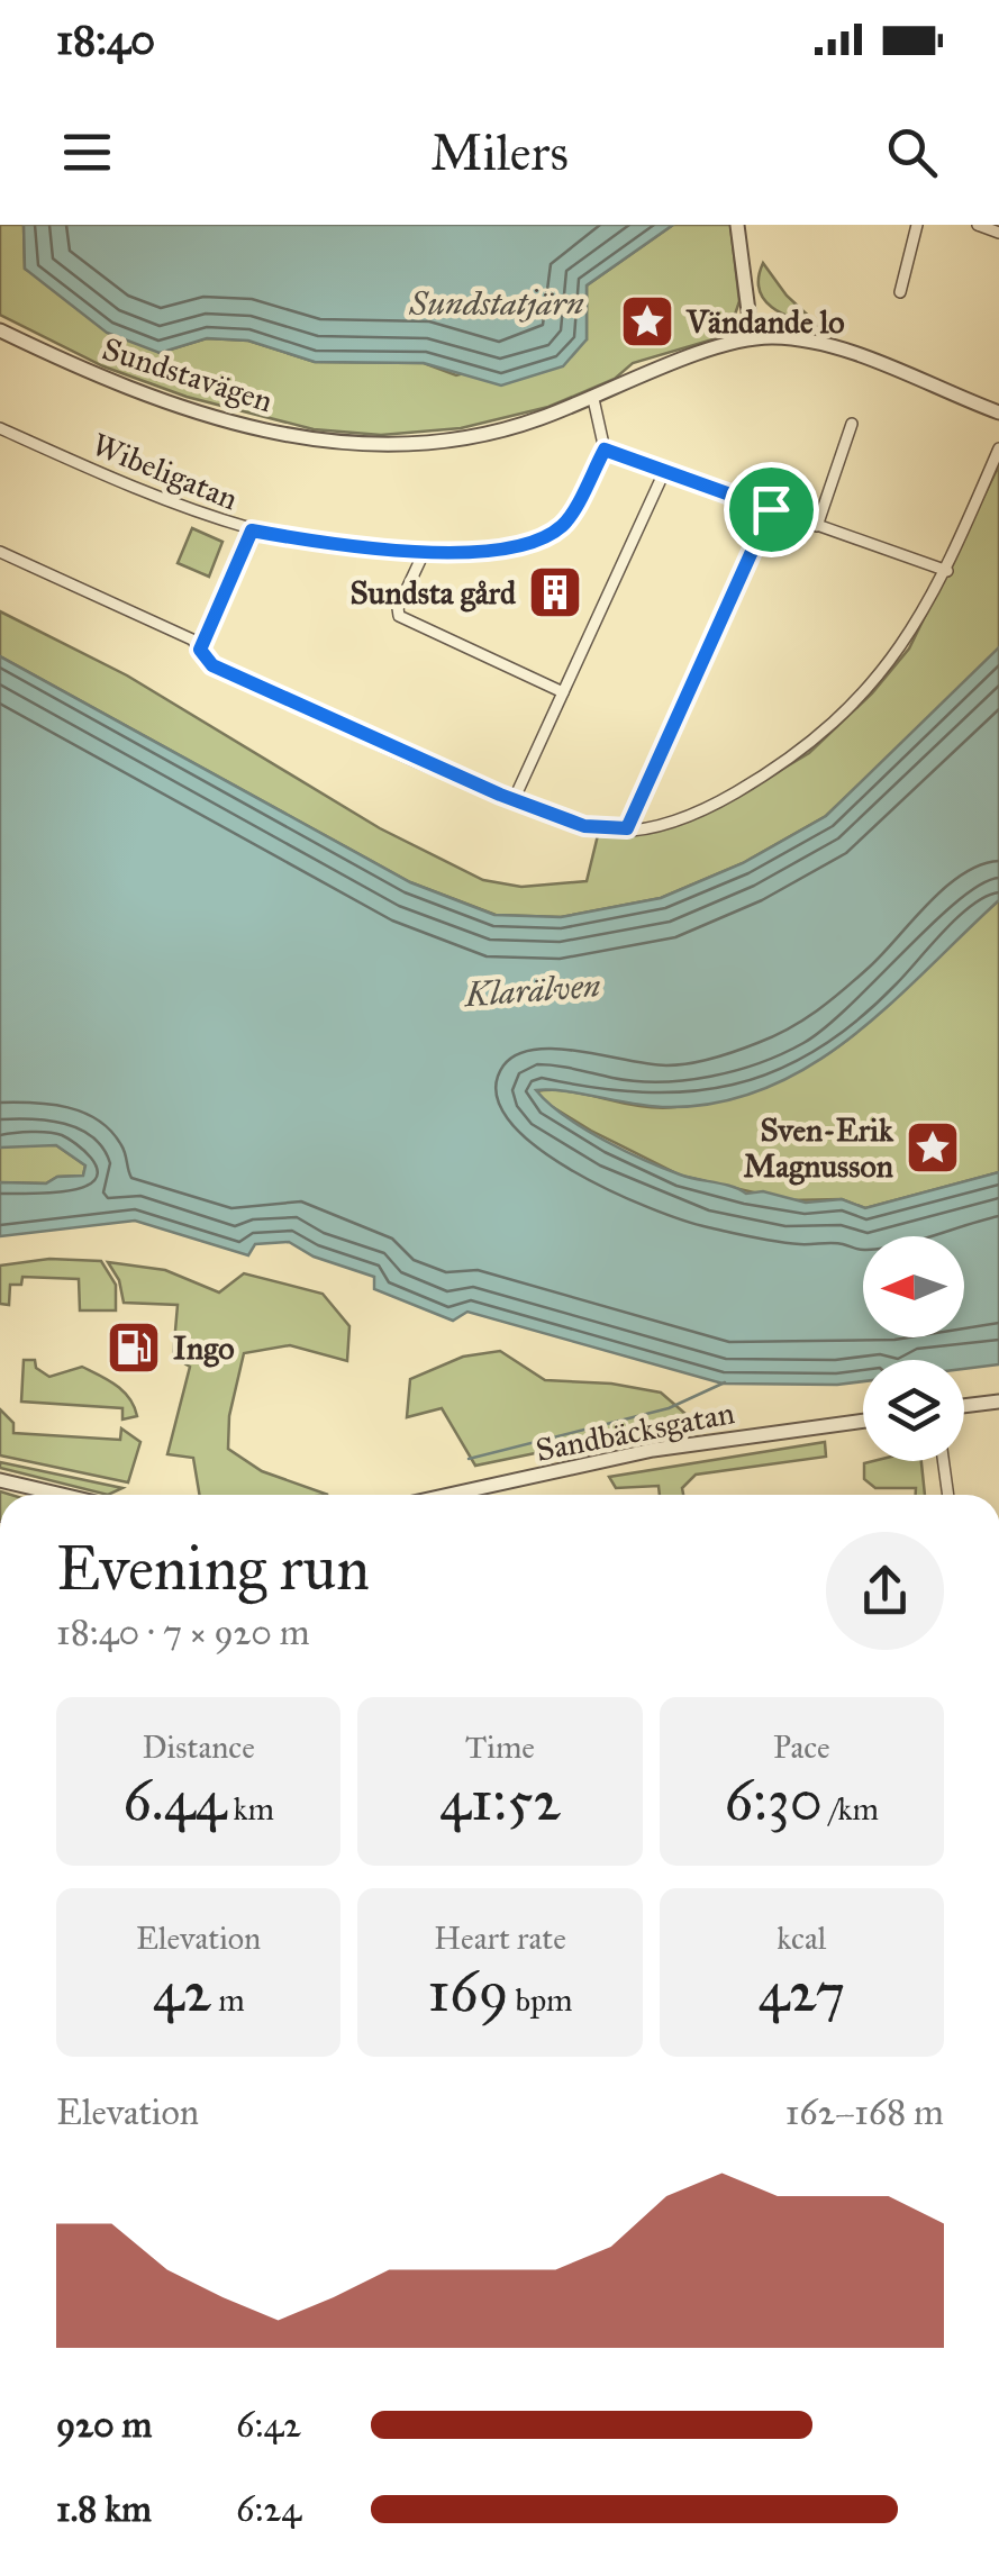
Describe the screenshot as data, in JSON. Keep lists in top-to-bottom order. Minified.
{"streets":{"street":["Sundstavägen","Wibeligatan","Sandbäcksgatan"]},"water":["Sundstatjärn","Klarälven"],"places":{"place":["Vändande lo","Sven-Erik Magnusson"],"building":["Sundsta gård"],"fuel station":["Ingo"]},"north":"left","page":{"status":"18:40","header":"Milers","heading":["Evening run","18:40 · 7 × 920 m"],"stats":[["Distance","6.44 km"],["Time","41:52"],["Pace","6:30 /km"],["Elevation","42 m"],["Heart rate","169 bpm"],["kcal","427"]],"chart":["Elevation","162–168 m"],"list":[{"name":"920 m","note":"6:42"},{"name":"1.8 km","note":"6:24"}]}}
